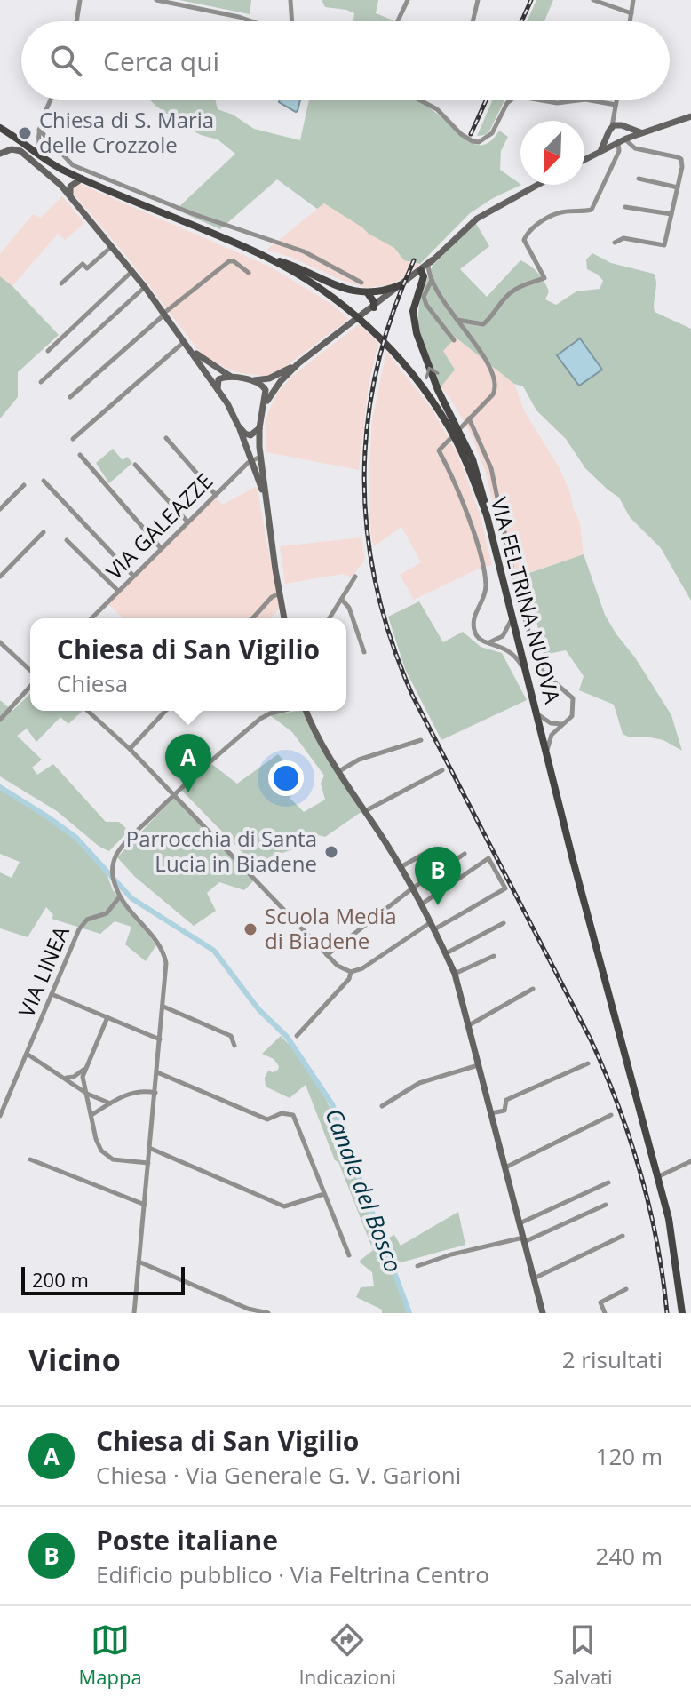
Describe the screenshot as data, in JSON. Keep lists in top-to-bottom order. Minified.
{"streets":{"main road":["VIA FELTRINA NUOVA"],"street":["VIA GALEAZZE","VIA LINEA"]},"water":["Canale del Bosco"],"places":["Chiesa di S. Maria delle Crozzole","Parrocchia di Santa Lucia in Biadene","Scuola Media di Biadene"],"scale_bar":"200 m","north":"bottom left","page":{"search":"Cerca qui","popup":["Chiesa di San Vigilio","Chiesa"],"pins":["A","B"],"scale":"200 m","heading":["Vicino","2 risultati"],"list":[{"mark":"A","name":"Chiesa di San Vigilio","note":"Chiesa · Via Generale G. V. Garioni","value":"120 m"},{"mark":"B","name":"Poste italiane","note":"Edificio pubblico · Via Feltrina Centro","value":"240 m"}],"nav":["Mappa","Indicazioni","Salvati"]}}
